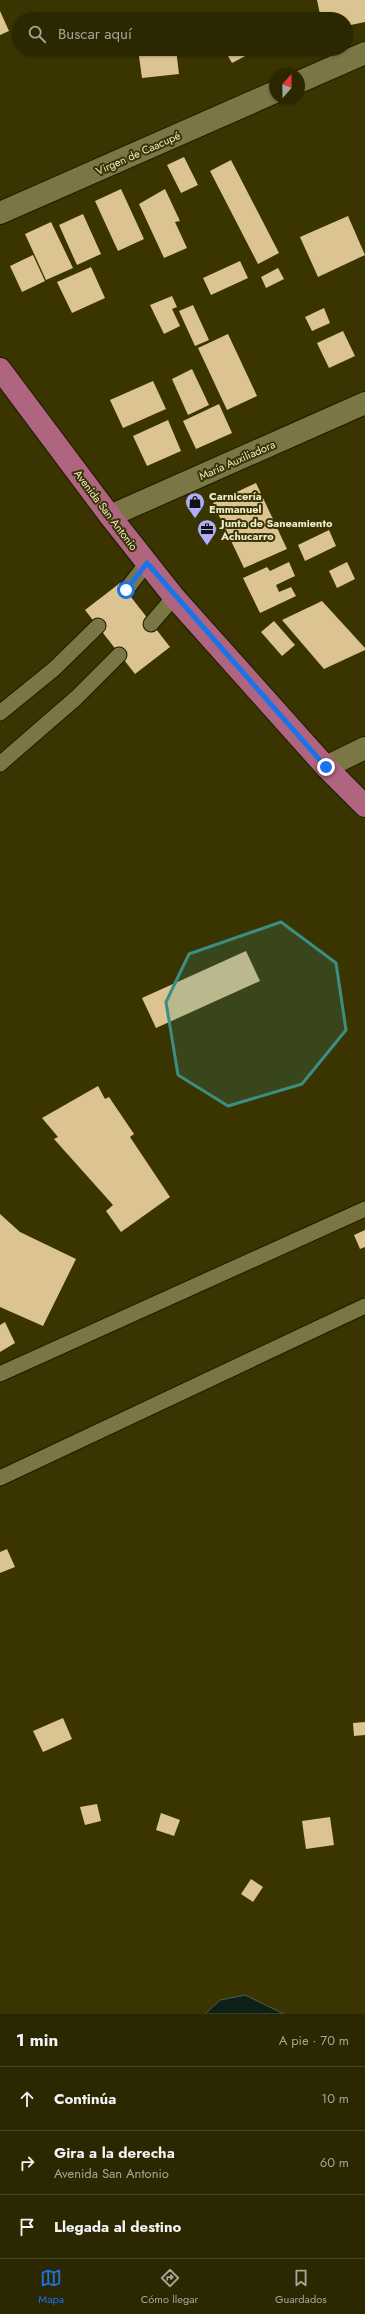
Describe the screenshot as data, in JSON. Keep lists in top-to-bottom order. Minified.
{"streets":{"main road":["Avenida San Antonio"],"street":["Virgen de Caacupé","María Auxiliadora"]},"crossings":[["María Auxiliadora","Avenida San Antonio"]],"places":{"shop":["Carnicería Emmanuel"],"office":["Junta de Saneamiento Achucarro"]},"north":"top","page":{"search":"Buscar aquí","heading":["1 min","A pie · 70 m"],"list":[["Continúa","10 m"],["Gira a la derecha","Avenida San Antonio","60 m"],"Llegada al destino"],"nav":["Mapa","Cómo llegar","Guardados"]}}
